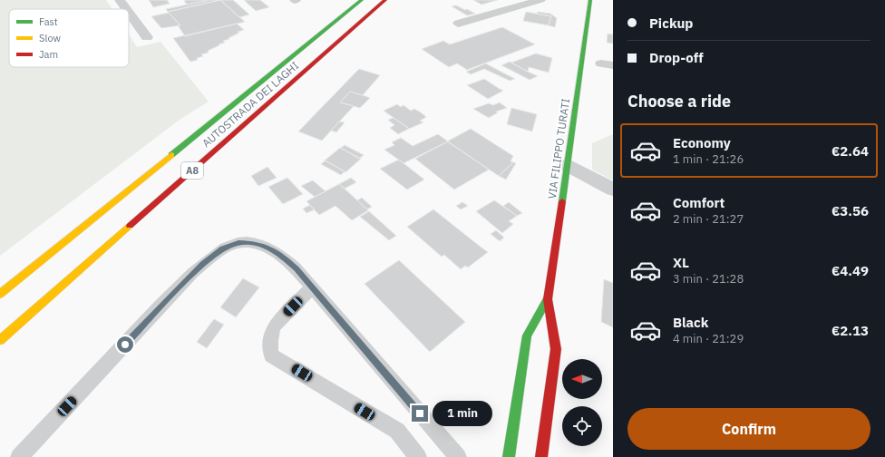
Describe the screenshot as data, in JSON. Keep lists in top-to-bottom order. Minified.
{"streets":{"main road":["AUTOSTRADA DEI LAGHI","VIA FILIPPO TURATI","A8"]},"legend":["Fast","Slow","Jam"],"north":"left","page":{"banner":["Pickup","Drop-off"],"heading":"Choose a ride","list":[{"name":"Economy","note":"1 min · 21:26","value":"€2.64"},{"name":"Comfort","note":"2 min · 21:27","value":"€3.56"},{"name":"XL","note":"3 min · 21:28","value":"€4.49"},{"name":"Black","note":"4 min · 21:29","value":"€2.13"}],"bubble":"1 min","buttons":"Confirm"}}
